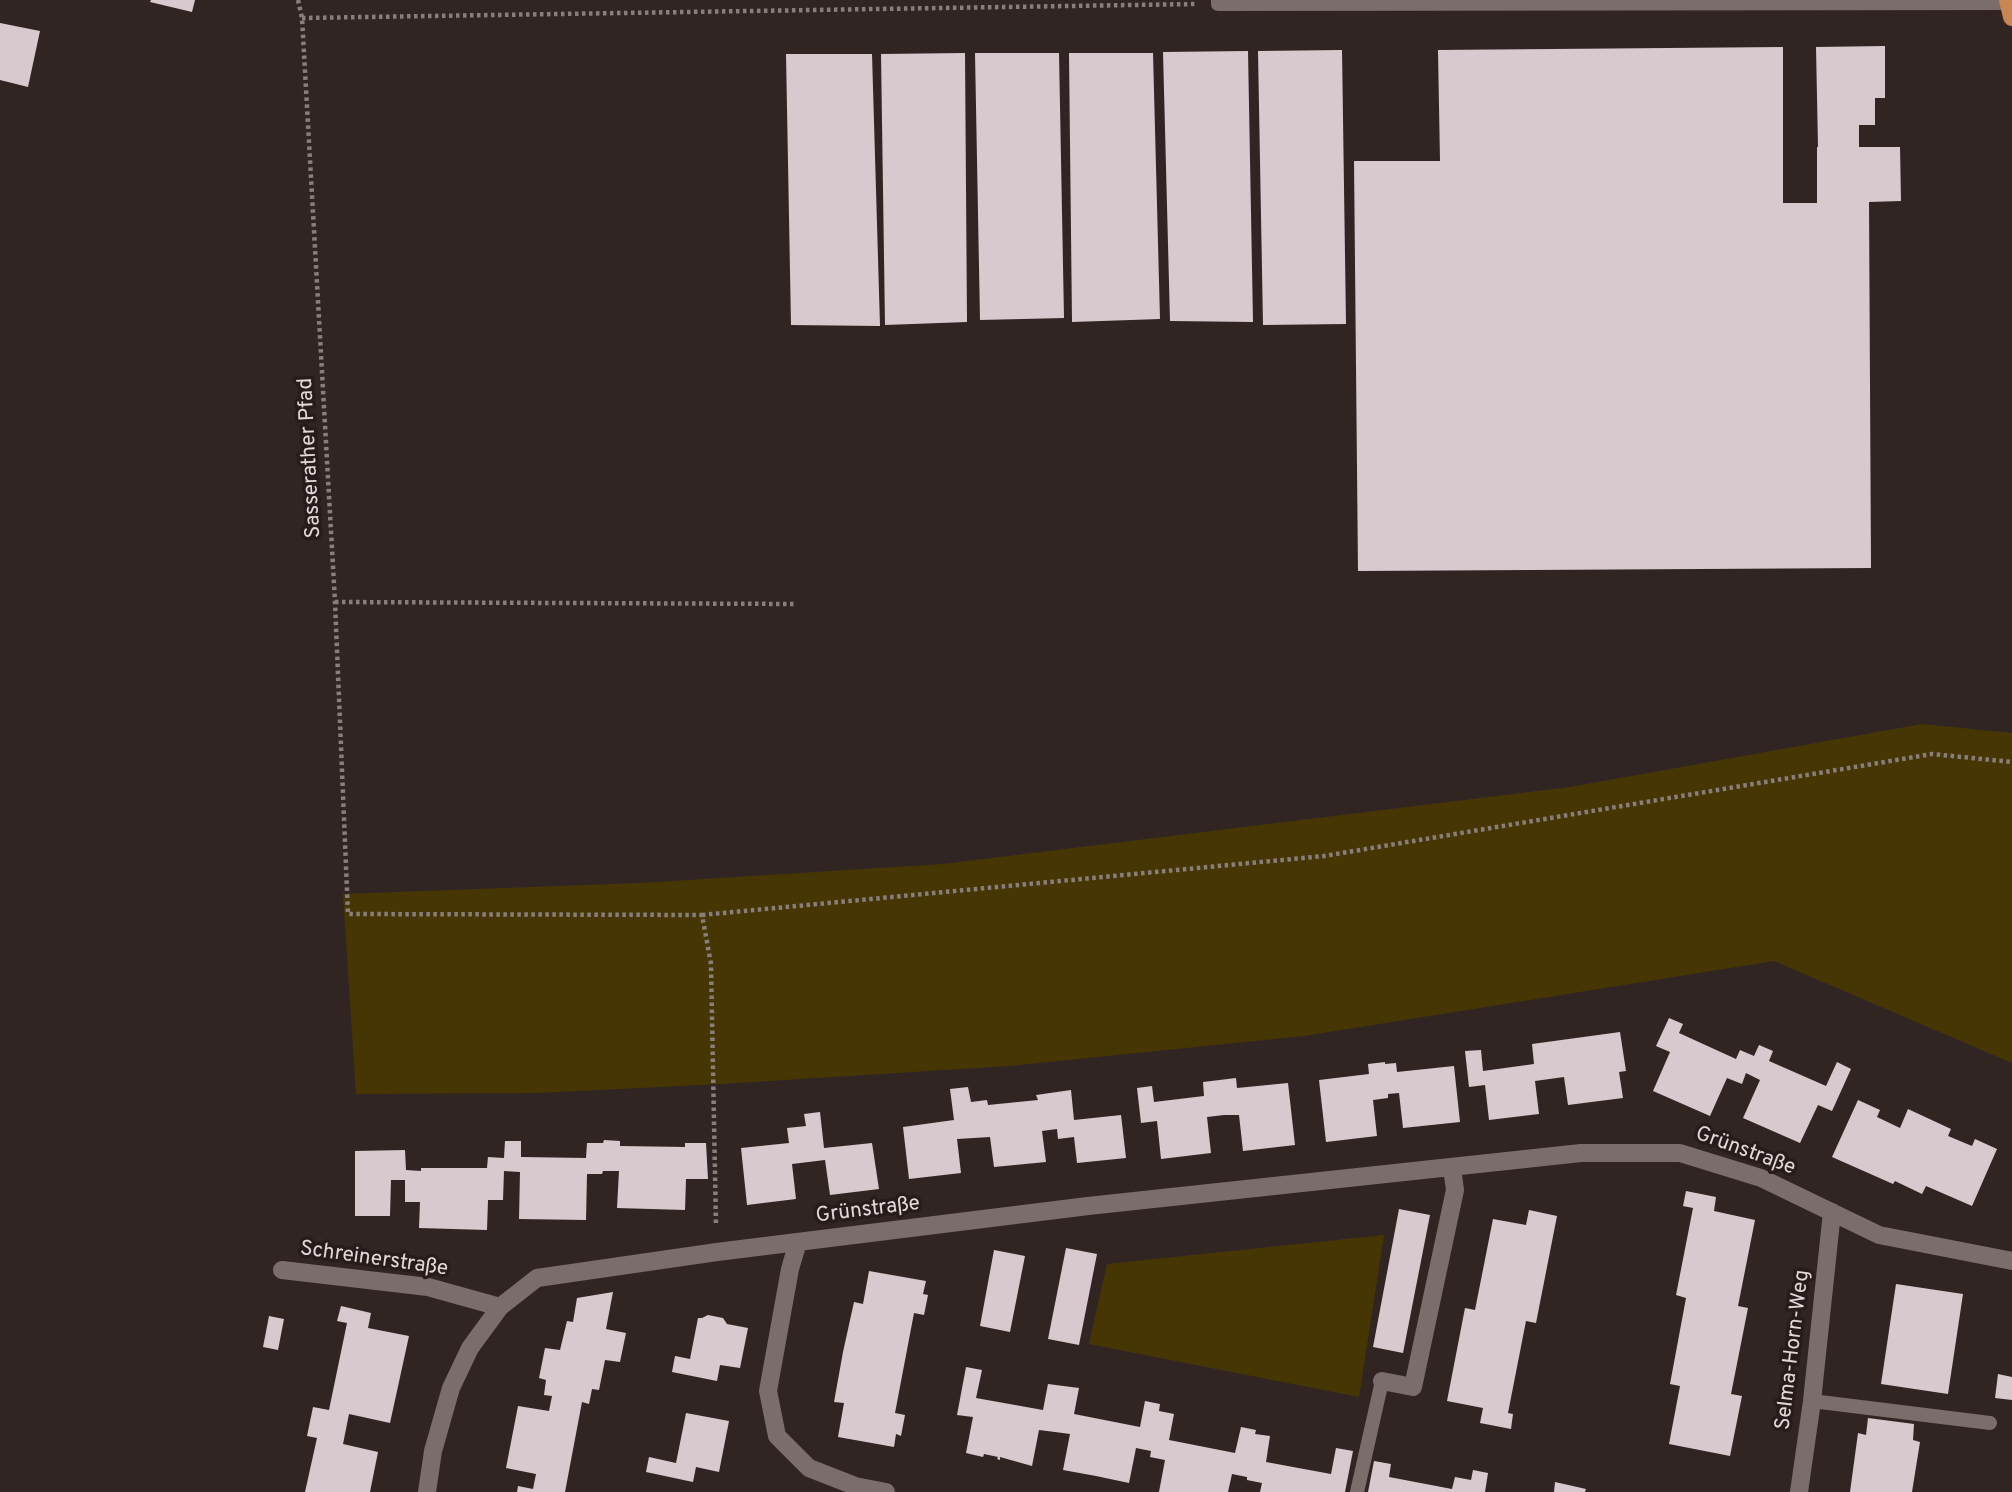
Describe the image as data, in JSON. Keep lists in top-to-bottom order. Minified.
{"streets":{"street":["Grünstraße","Schreinerstraße","Selma-Horn-Weg"],"path":["Sasserather Pfad"]},"crossings":[["Grünstraße","Schreinerstraße"],["Grünstraße","Selma-Horn-Weg"]]}
